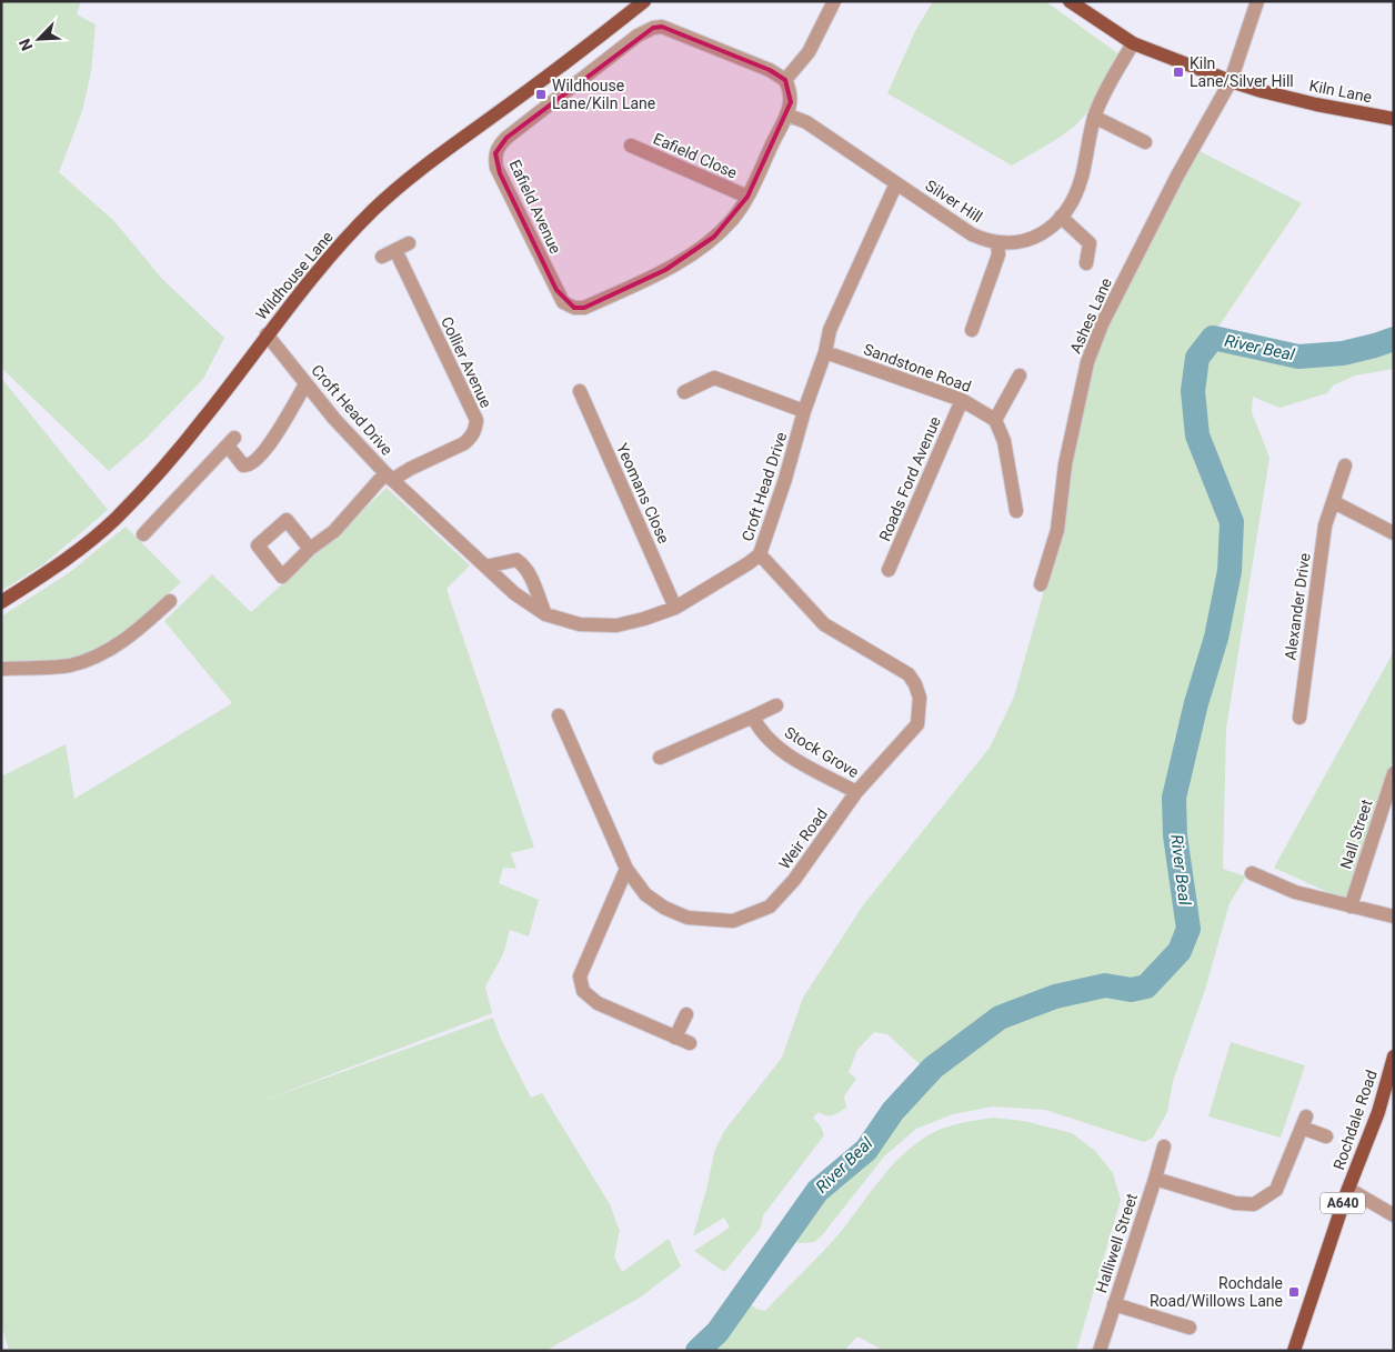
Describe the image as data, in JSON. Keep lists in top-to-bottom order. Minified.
{"streets":{"main road":["Kiln Lane","Wildhouse Lane","Rochdale Road","A640"],"street":["Eafield Close","Silver Hill","Eafield Avenue","Ashes Lane","Collier Avenue","Sandstone Road","Croft Head Drive","Roads Ford Avenue","Yeomans Close","Alexander Drive","Stock Grove","Nall Street","Weir Road","Halliwell Street"]},"crossings":[["Kiln Lane","Silver Hill"],["Kiln Lane","Ashes Lane"],["Eafield Close","Eafield Avenue"],["Silver Hill","Eafield Avenue"],["Silver Hill","Croft Head Drive"],["Wildhouse Lane","Croft Head Drive"],["Collier Avenue","Croft Head Drive"],["Sandstone Road","Croft Head Drive"],["Sandstone Road","Roads Ford Avenue"],["Croft Head Drive","Yeomans Close"],["Croft Head Drive","Weir Road"],["Stock Grove","Weir Road"]],"water":["River Beal"],"places":{"transit":["Kiln Lane/Silver Hill","Wildhouse Lane/Kiln Lane","Rochdale Road/Willows Lane"]},"north":"bottom left"}
